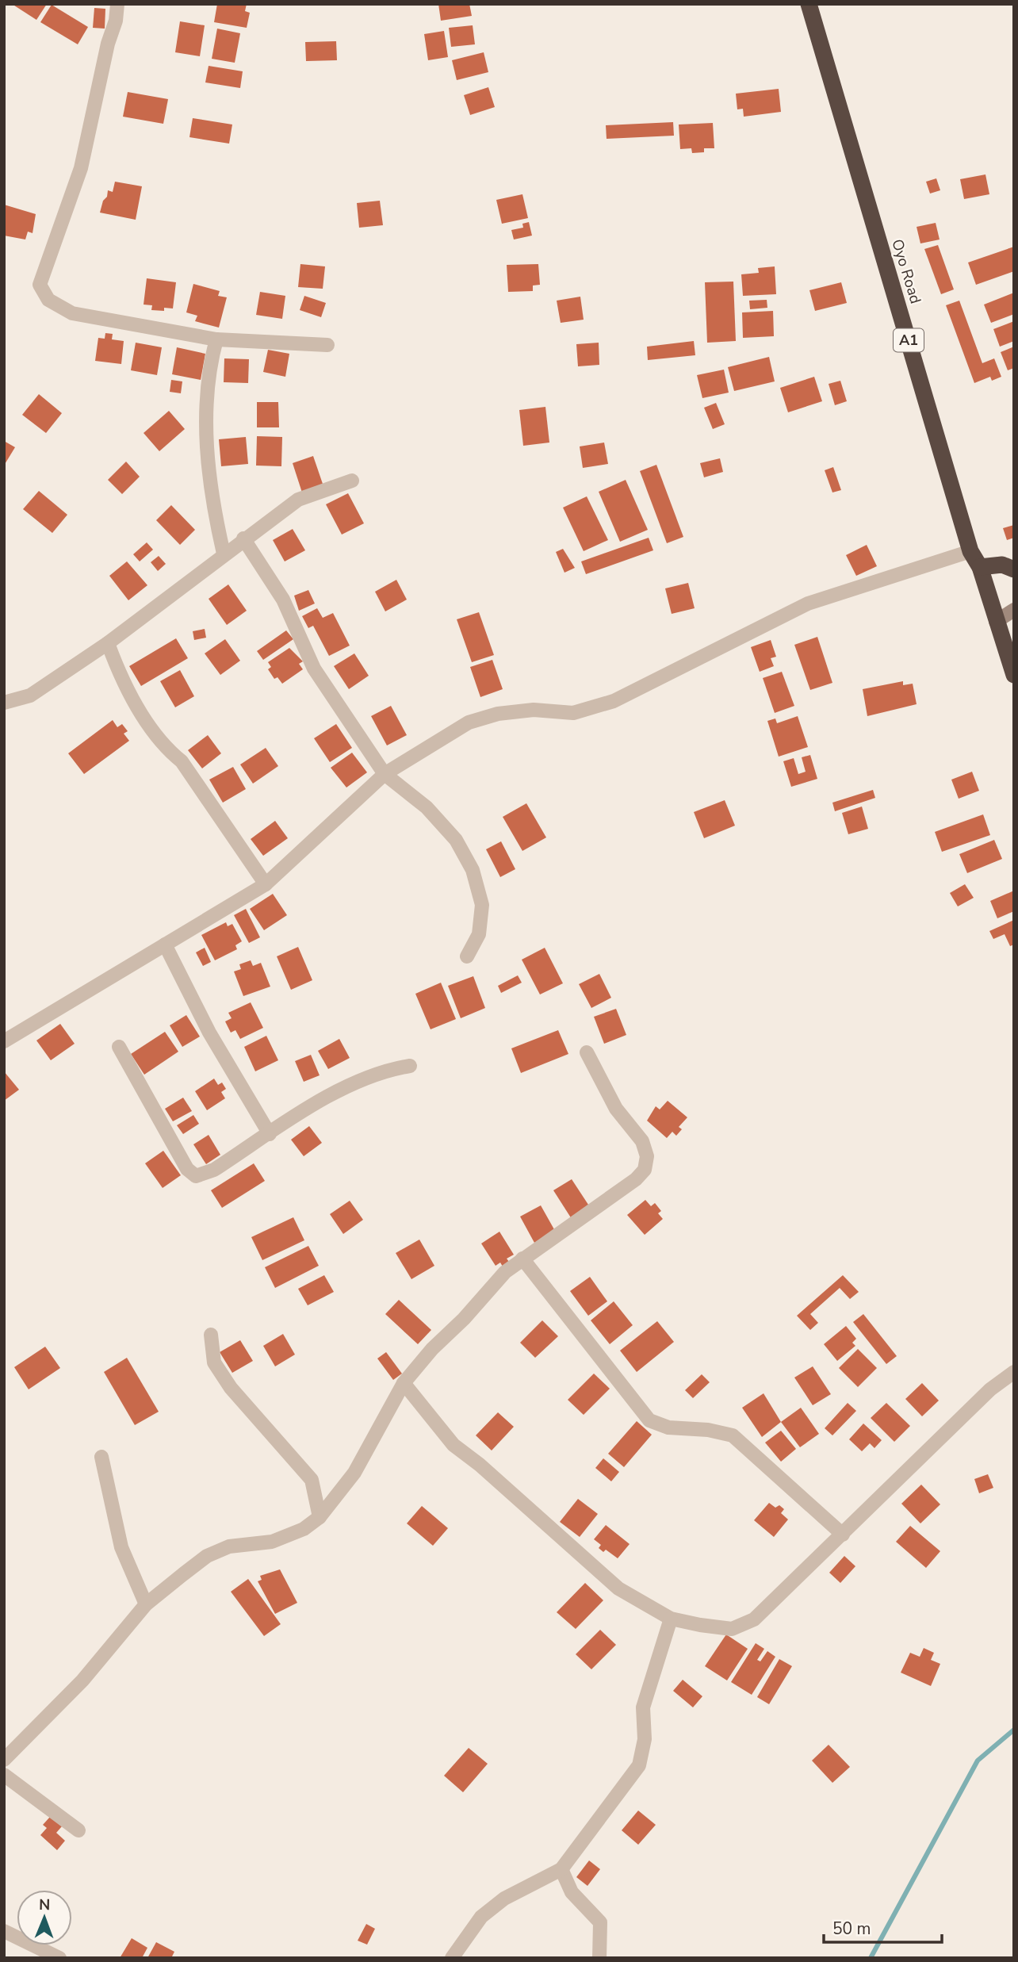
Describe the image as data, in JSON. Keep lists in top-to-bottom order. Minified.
{"streets":{"highway":["Oyo Road","A1"]},"scale_bar":"50 m","north":"top"}
